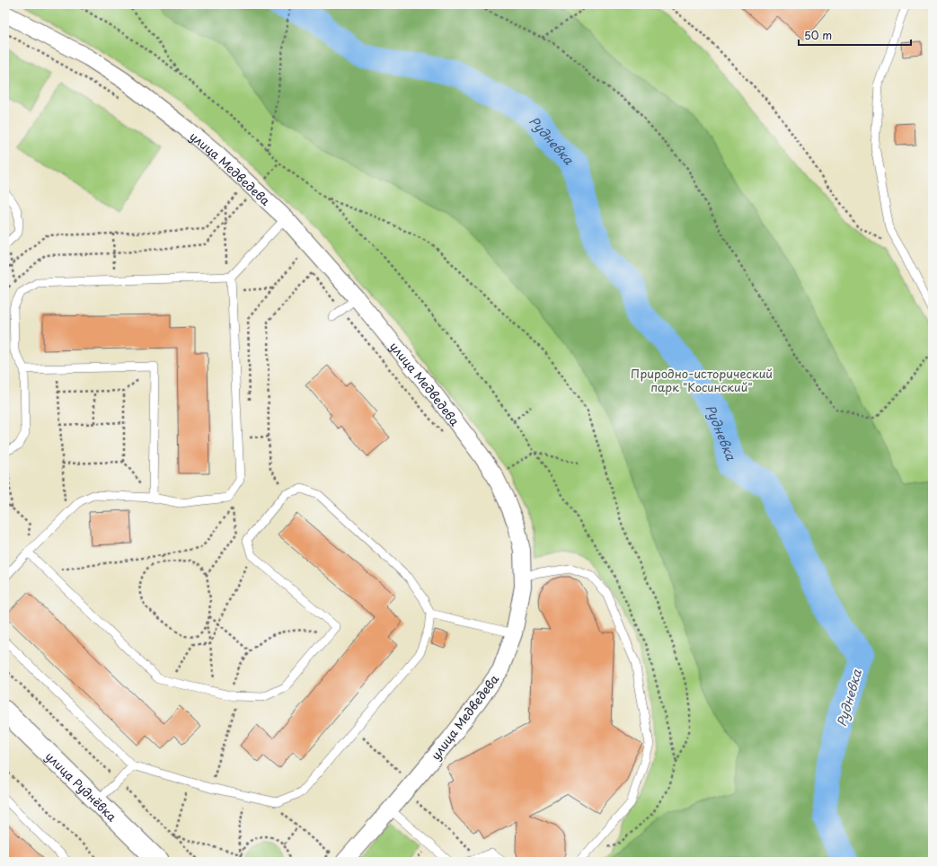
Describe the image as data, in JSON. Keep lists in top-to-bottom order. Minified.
{"streets":{"street":["улица Медведева","улица Руднёвка"]},"water":["Рудневка"],"parks":["Природно-исторический парк \"Косинский\""],"scale_bar":"50 m"}
